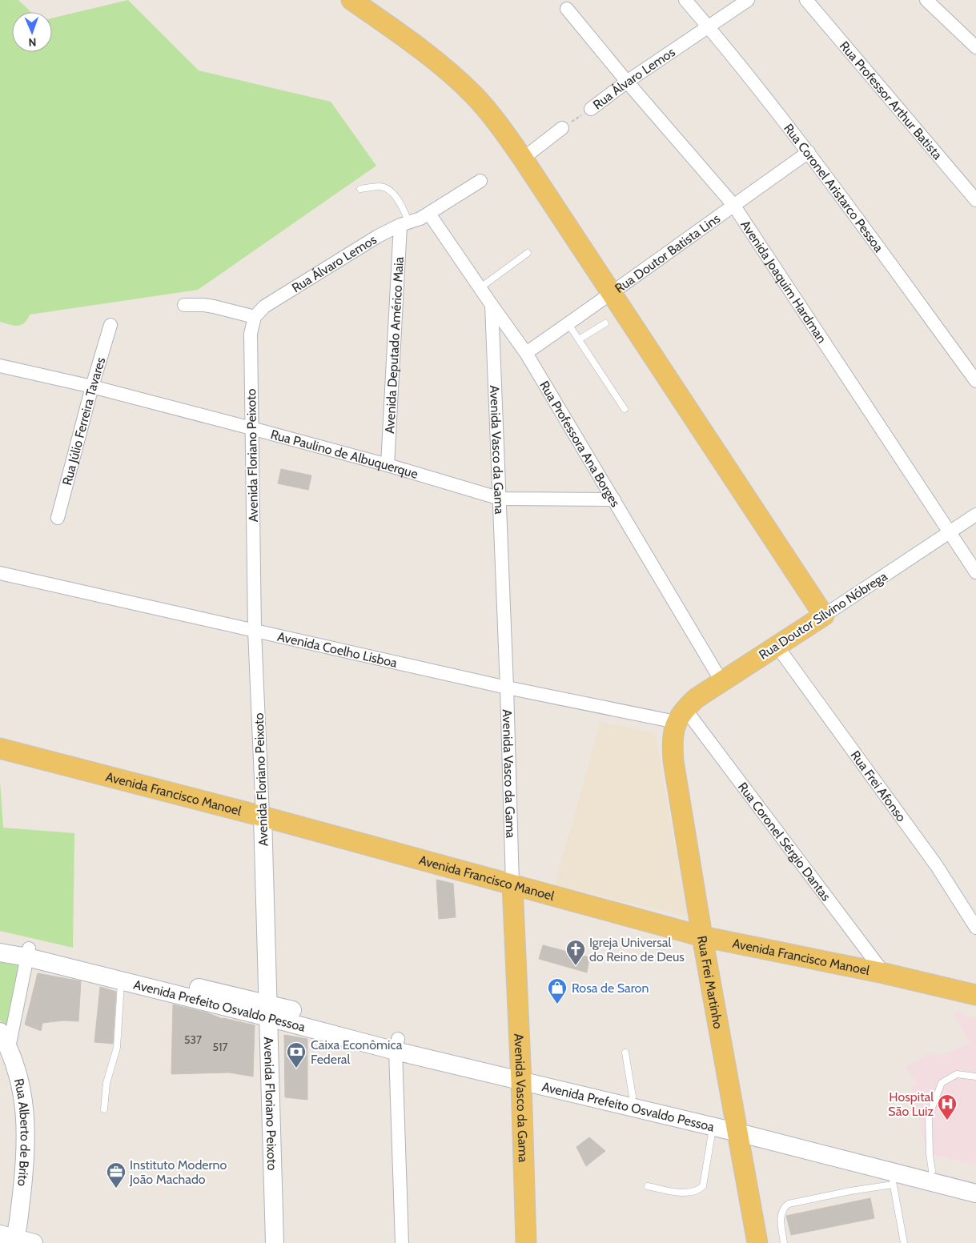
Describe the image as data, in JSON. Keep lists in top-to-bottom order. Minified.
{"streets":{"main road":["Avenida Vasco da Gama","Rua Doutor Silvino Nóbrega","Avenida Francisco Manoel","Rua Frei Martinho"],"street":["Rua Álvaro Lemos","Rua Professor Arthur Batista","Rua Coronel Aristarco Pessoa","Rua Doutor Batista Lins","Avenida Joaquim Hardman","Avenida Deputado Américo Maia","Rua Júlio Ferreira Tavares","Rua Professora Ana Borges","Rua Paulino de Albuquerque","Avenida Floriano Peixoto","Avenida Coelho Lisboa","Rua Frei Afonso","Rua Coronel Sérgio Dantas","Avenida Prefeito Osvaldo Pessoa","Rua Alberto de Brito"]},"crossings":[["Rua Álvaro Lemos","Rua Coronel Aristarco Pessoa"],["Rua Álvaro Lemos","Avenida Joaquim Hardman"],["Rua Álvaro Lemos","Avenida Deputado Américo Maia"],["Rua Álvaro Lemos","Rua Professora Ana Borges"],["Rua Álvaro Lemos","Avenida Floriano Peixoto"],["Rua Coronel Aristarco Pessoa","Rua Doutor Batista Lins"],["Rua Doutor Batista Lins","Avenida Joaquim Hardman"],["Rua Doutor Batista Lins","Rua Professora Ana Borges"],["Avenida Joaquim Hardman","Rua Doutor Silvino Nóbrega"],["Avenida Deputado Américo Maia","Rua Paulino de Albuquerque"],["Rua Júlio Ferreira Tavares","Rua Paulino de Albuquerque"],["Rua Professora Ana Borges","Avenida Vasco da Gama"],["Rua Professora Ana Borges","Rua Paulino de Albuquerque"],["Rua Professora Ana Borges","Rua Doutor Silvino Nóbrega"],["Avenida Vasco da Gama","Rua Paulino de Albuquerque"],["Avenida Vasco da Gama","Avenida Coelho Lisboa"],["Avenida Vasco da Gama","Avenida Francisco Manoel"],["Avenida Vasco da Gama","Avenida Prefeito Osvaldo Pessoa"],["Rua Paulino de Albuquerque","Avenida Floriano Peixoto"],["Avenida Floriano Peixoto","Avenida Coelho Lisboa"],["Avenida Floriano Peixoto","Avenida Francisco Manoel"],["Avenida Floriano Peixoto","Avenida Prefeito Osvaldo Pessoa"],["Rua Doutor Silvino Nóbrega","Avenida Coelho Lisboa"],["Rua Doutor Silvino Nóbrega","Rua Frei Afonso"],["Rua Doutor Silvino Nóbrega","Rua Coronel Sérgio Dantas"],["Rua Doutor Silvino Nóbrega","Rua Frei Martinho"],["Avenida Coelho Lisboa","Rua Coronel Sérgio Dantas"],["Avenida Coelho Lisboa","Rua Frei Martinho"],["Avenida Francisco Manoel","Rua Coronel Sérgio Dantas"],["Avenida Francisco Manoel","Rua Frei Martinho"],["Rua Coronel Sérgio Dantas","Rua Frei Martinho"],["Rua Frei Martinho","Avenida Prefeito Osvaldo Pessoa"]],"places":{"church":["Igreja Universal do Reino de Deus"],"shop":["Rosa de Saron"],"bank":["Caixa Econômica Federal"],"hospital":["Hospital São Luiz"],"office":["Instituto Moderno João Machado"]},"house_numbers":["537","517"],"north":"bottom"}
